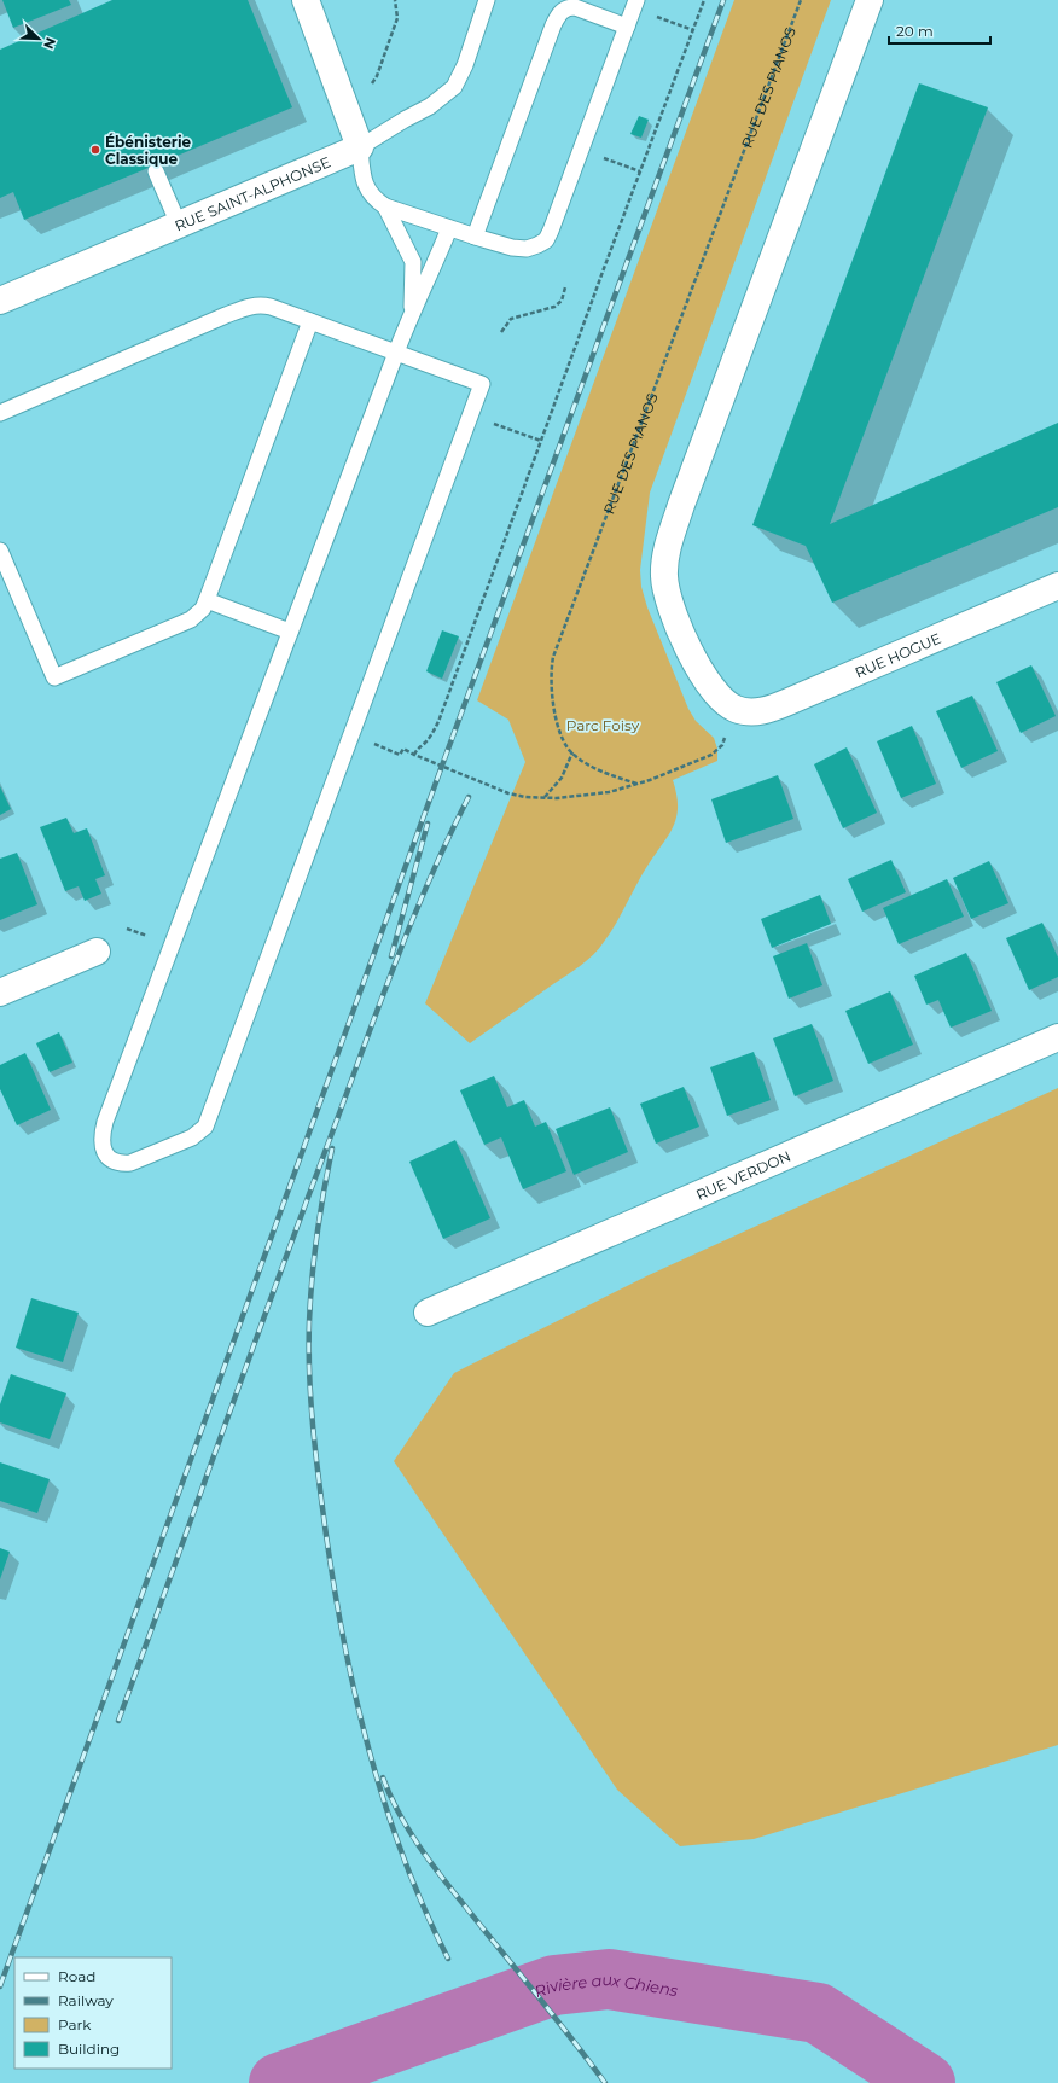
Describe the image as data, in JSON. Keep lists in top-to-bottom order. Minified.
{"streets":{"street":["RUE SAINT-ALPHONSE","RUE HOGUE","RUE VERDON"],"path":["RUE DES PIANOS"]},"water":["Rivière aux Chiens"],"parks":["Parc Foisy"],"places":["Ébénisterie Classique"],"legend":["Road","Railway","Park","Building"],"scale_bar":"20 m","north":"bottom right"}
